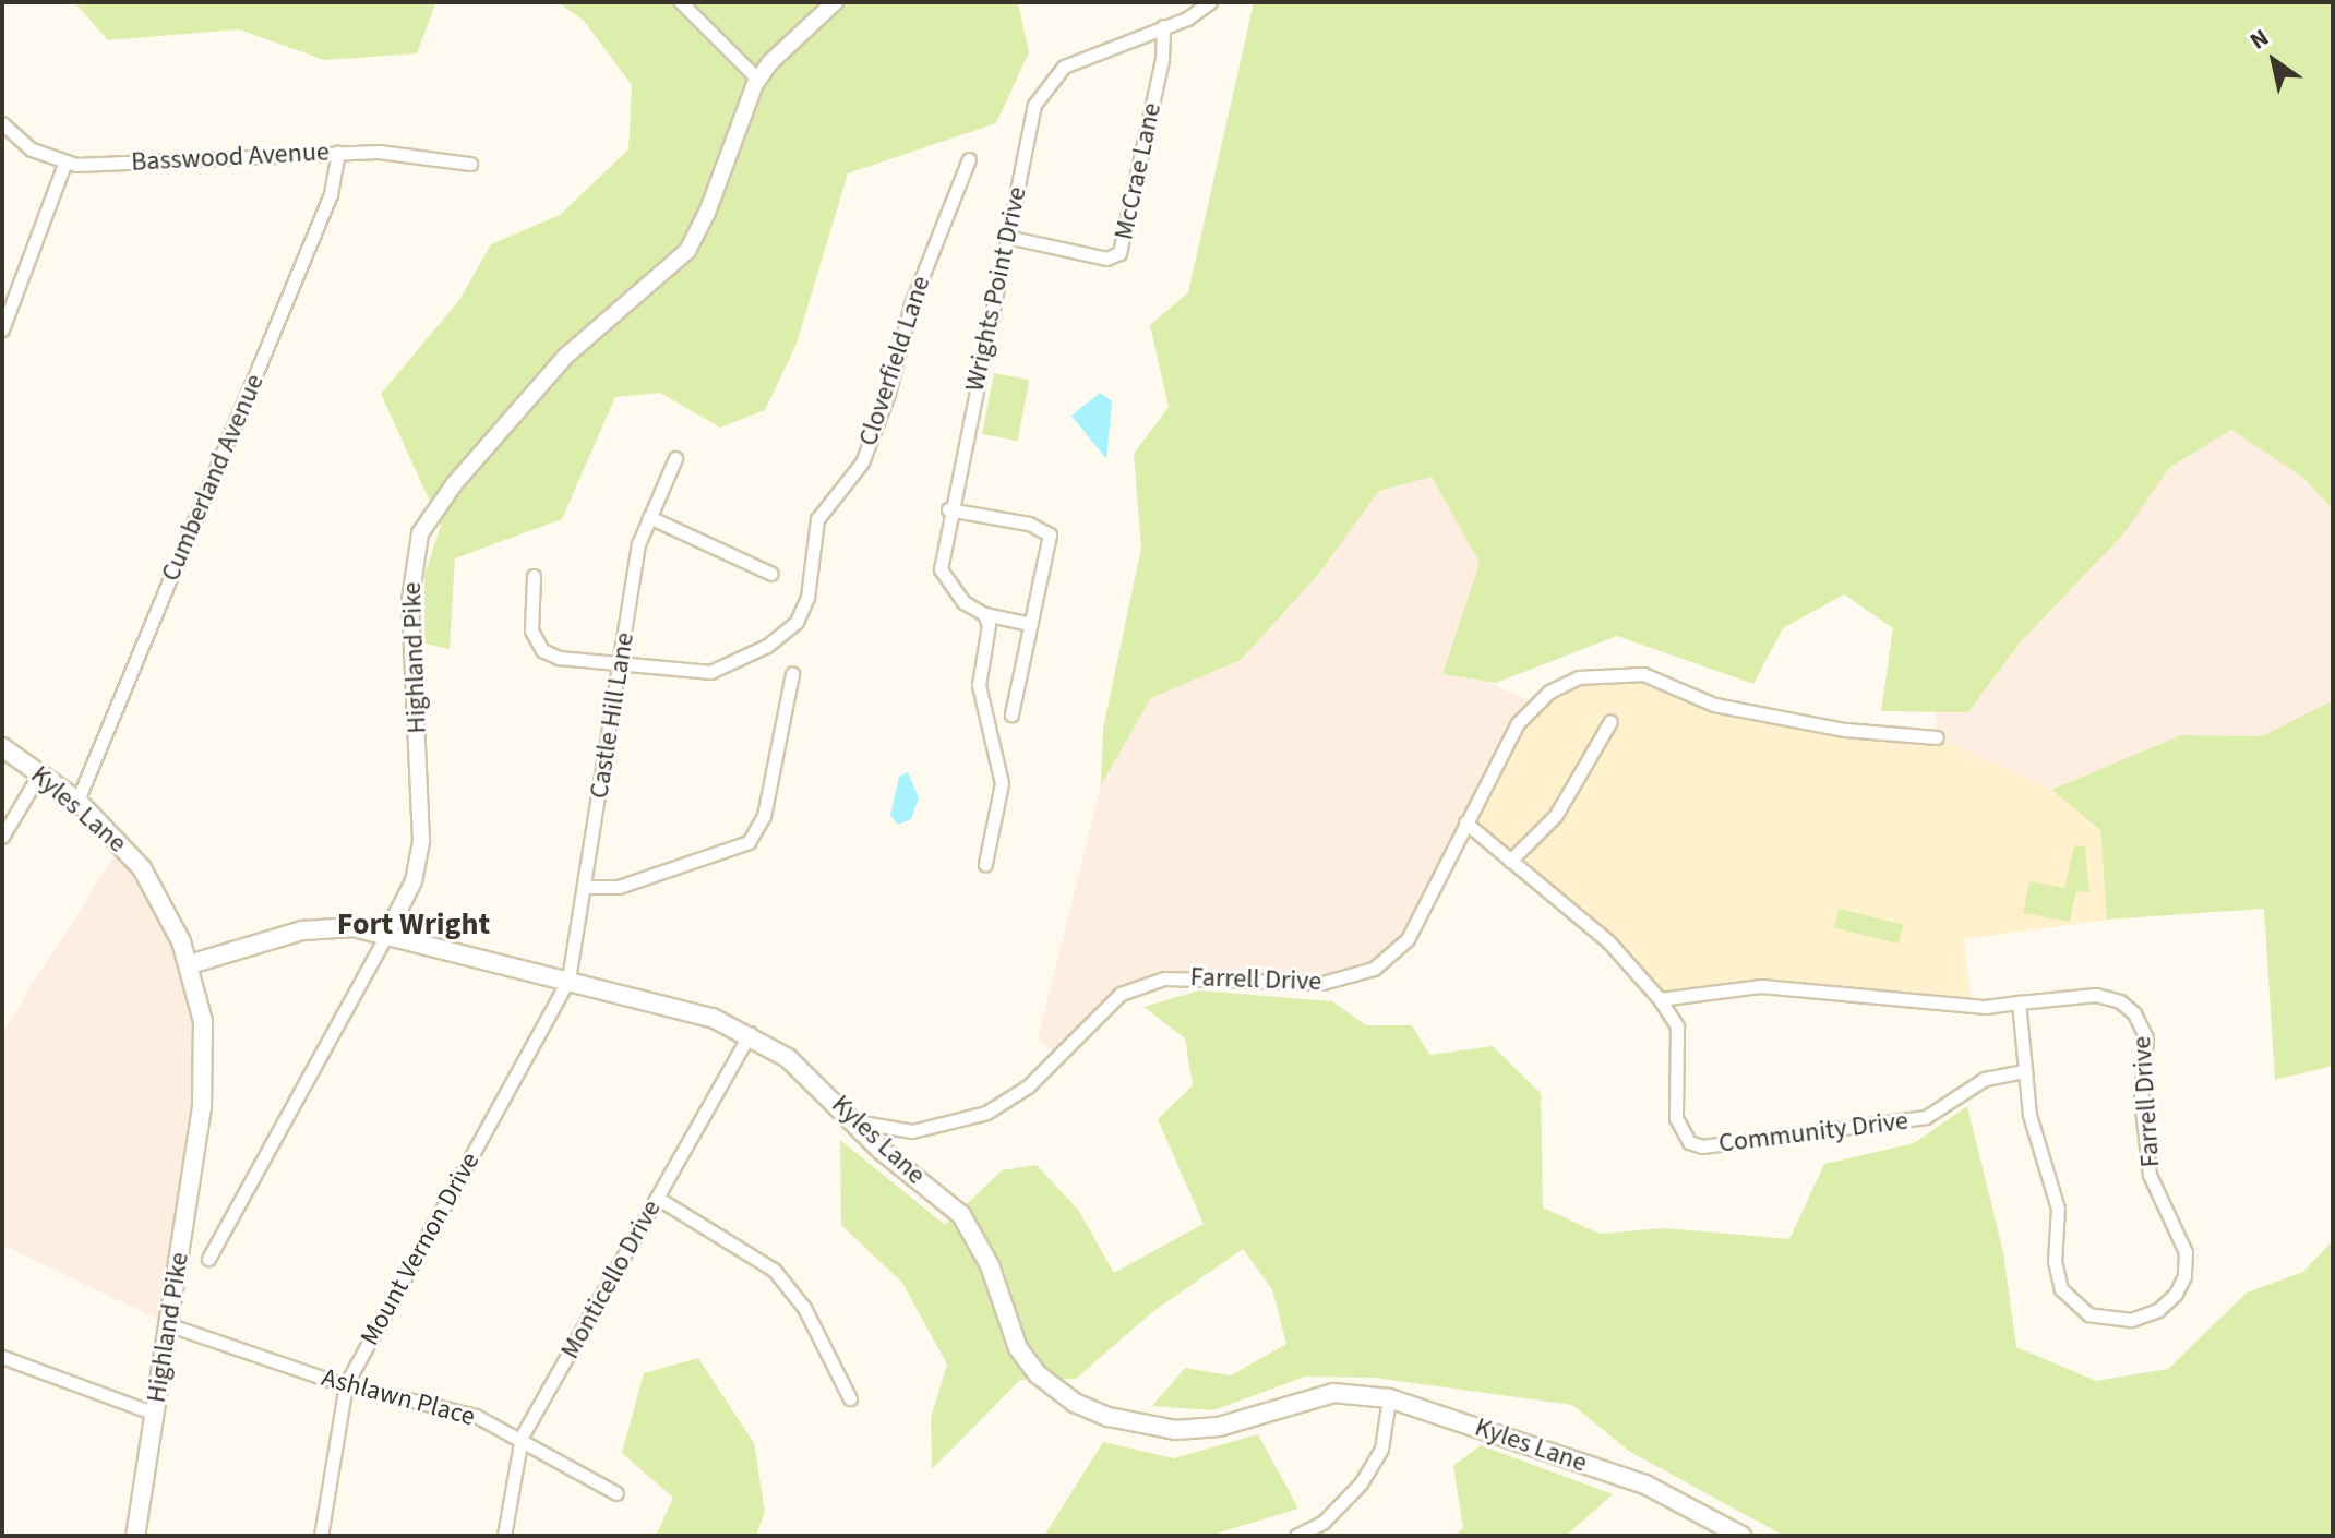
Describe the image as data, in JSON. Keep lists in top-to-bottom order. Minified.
{"streets":{"main road":["Highland Pike","Kyles Lane"],"street":["Basswood Avenue","McCrae Lane","Wrights Point Drive","Cloverfield Lane","Cumberland Avenue","Castle Hill Lane","Farrell Drive","Community Drive","Mount Vernon Drive","Monticello Drive","Ashlawn Place"]},"crossings":[["Basswood Avenue","Cumberland Avenue"],["McCrae Lane","Wrights Point Drive"],["Cloverfield Lane","Castle Hill Lane"],["Cumberland Avenue","Kyles Lane"],["Highland Pike","Kyles Lane"],["Highland Pike","Ashlawn Place"],["Castle Hill Lane","Kyles Lane"],["Castle Hill Lane","Mount Vernon Drive"],["Kyles Lane","Farrell Drive"],["Kyles Lane","Mount Vernon Drive"],["Kyles Lane","Monticello Drive"],["Farrell Drive","Community Drive"],["Mount Vernon Drive","Ashlawn Place"],["Monticello Drive","Ashlawn Place"]],"districts":["Fort Wright"],"north":"top left"}
